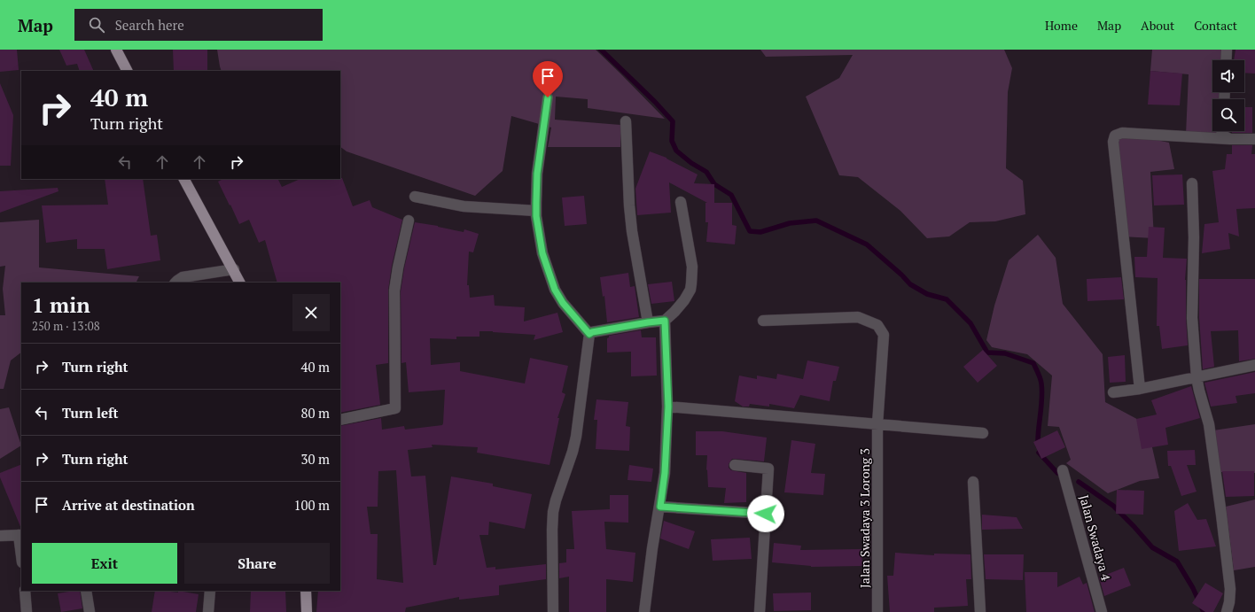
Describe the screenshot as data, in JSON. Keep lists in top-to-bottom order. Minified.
{"streets":{"street":["Jalan Swadaya 3 Lorong 3","Jalan Swadaya 4"]},"page":{"header":"Map","search":"Search here","nav":["Home","Map","About","Contact"],"turn":["40 m","Turn right"],"heading":["1 min","250 m · 13:08"],"list":[{"name":"Turn right","value":"40 m"},{"name":"Turn left","value":"80 m"},{"name":"Turn right","value":"30 m"},{"name":"Arrive at destination","value":"100 m"}],"buttons":["Exit","Share"]}}
